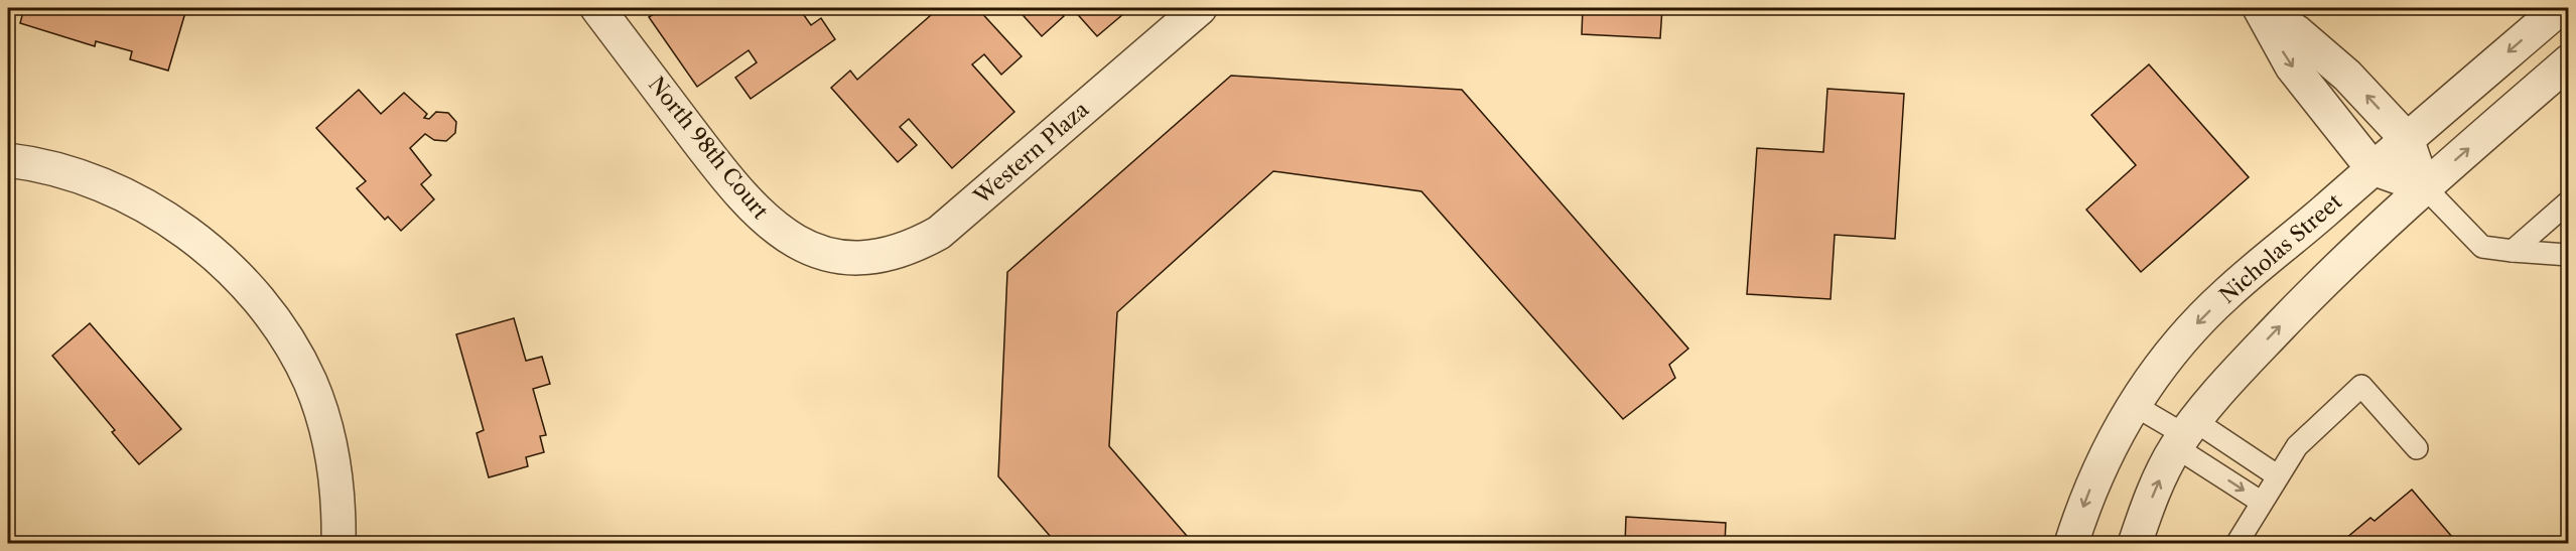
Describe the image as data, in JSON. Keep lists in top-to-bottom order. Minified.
{"streets":{"street":["North 98th Court","Western Plaza","Nicholas Street"]},"crossings":[["North 98th Court","Western Plaza"]]}
